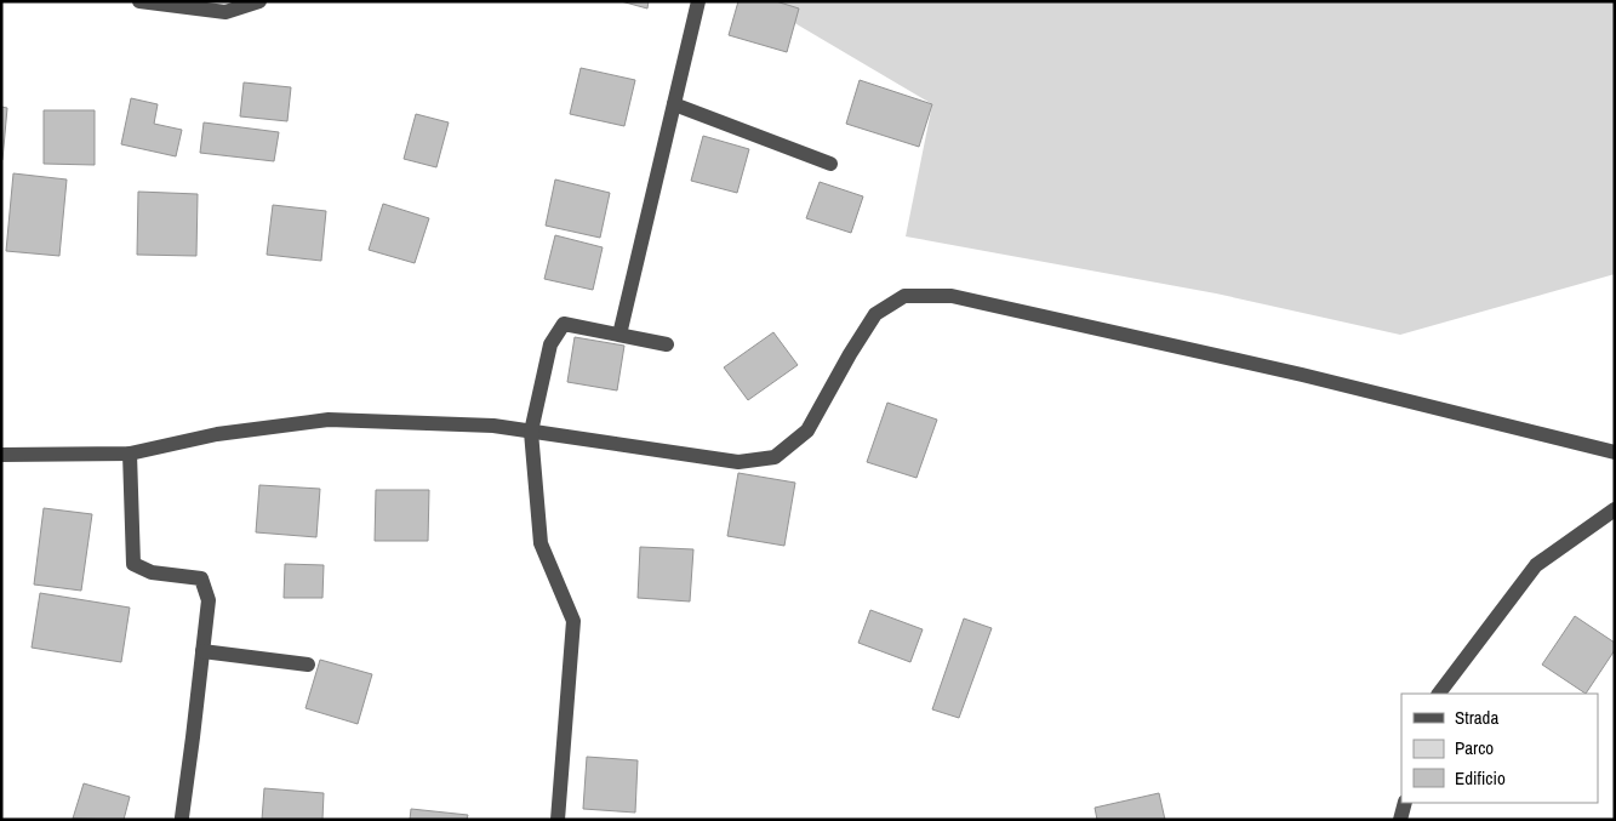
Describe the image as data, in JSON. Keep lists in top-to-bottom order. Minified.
{"legend":["Strada","Parco","Edificio"]}
